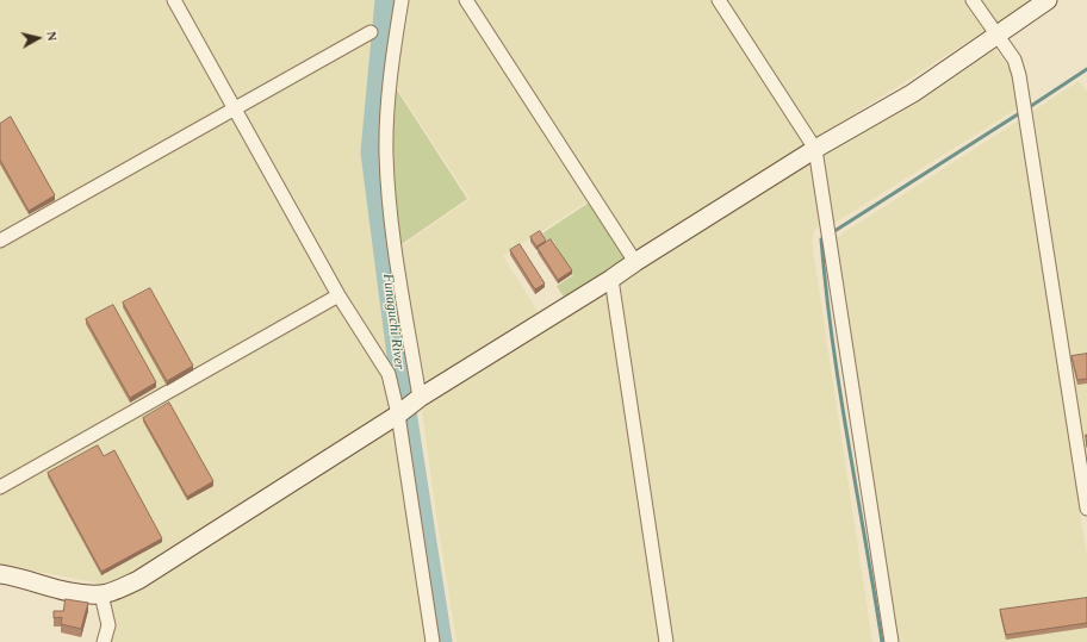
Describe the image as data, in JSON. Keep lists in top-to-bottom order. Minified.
{"water":["Funaguchi River"],"north":"right"}
